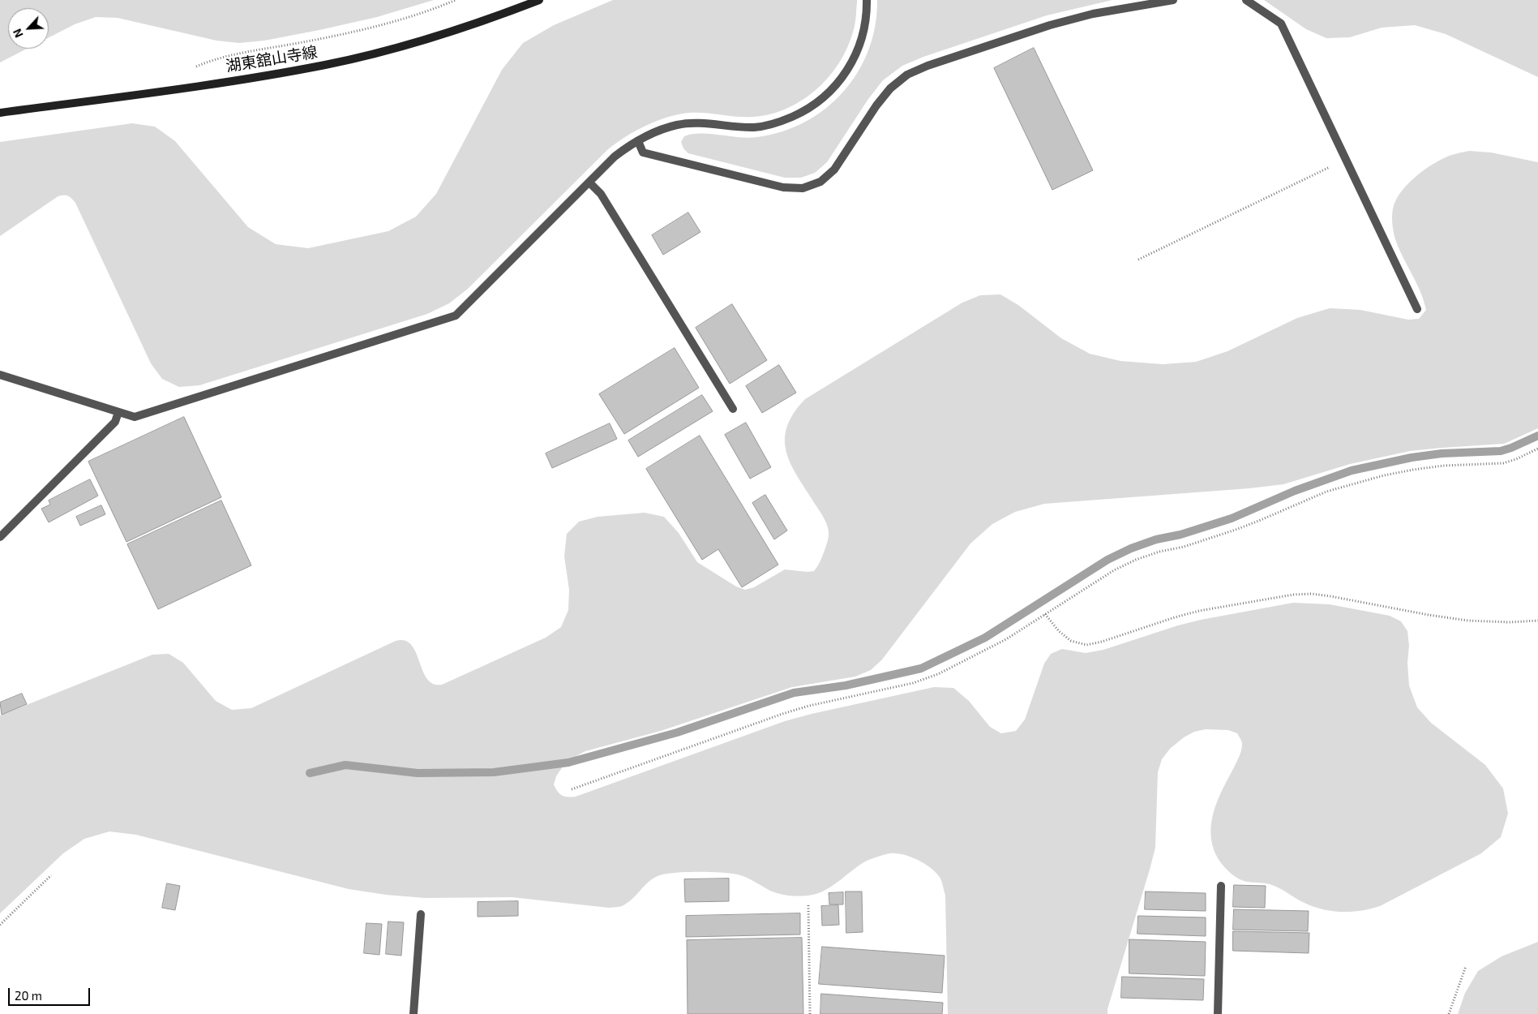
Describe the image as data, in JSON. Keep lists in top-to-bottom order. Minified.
{"streets":{"main road":["湖東舘山寺線"]},"scale_bar":"20 m","north":"bottom left"}
